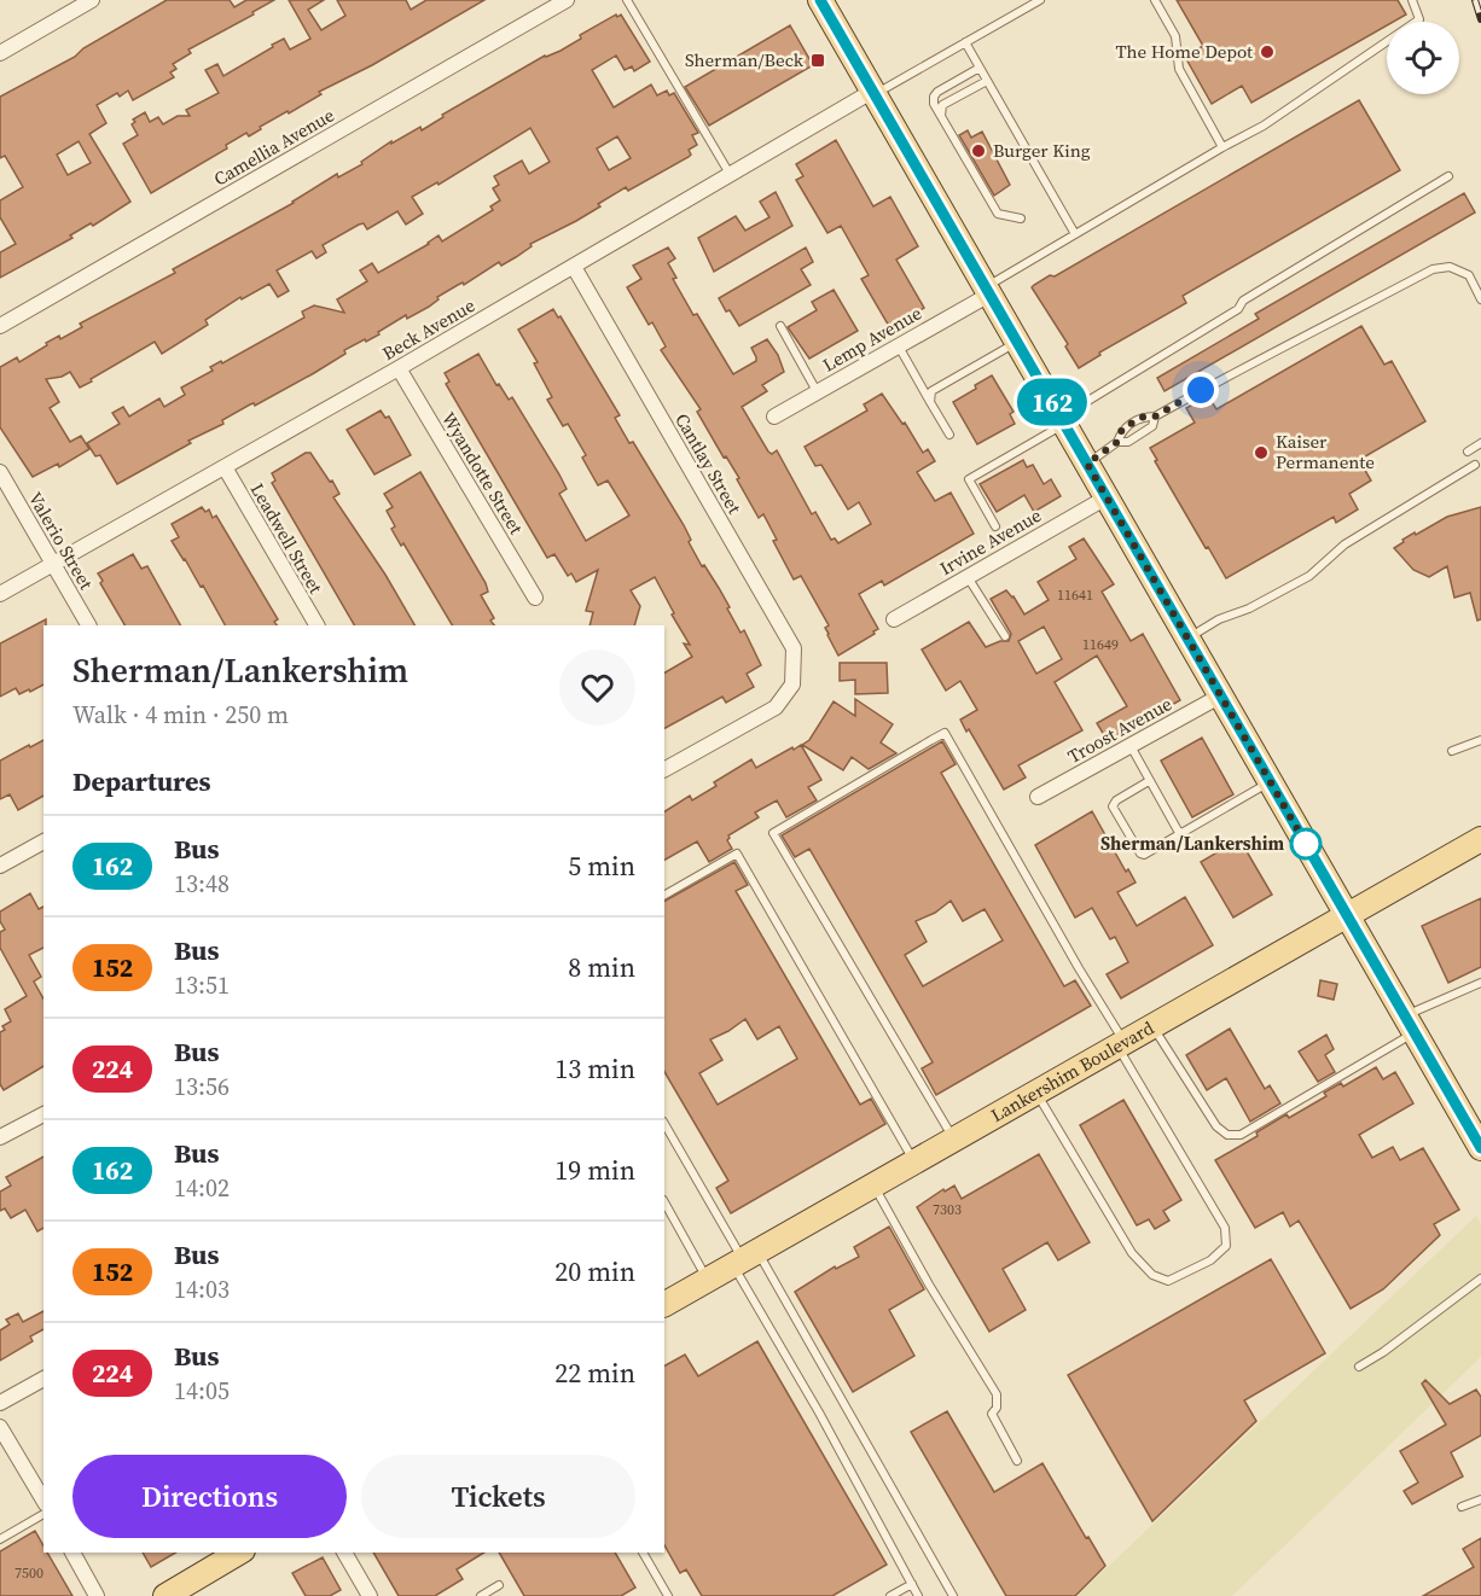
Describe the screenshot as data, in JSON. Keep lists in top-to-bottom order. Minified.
{"streets":{"main road":["Lankershim Boulevard"],"street":["Camellia Avenue","Beck Avenue","Lemp Avenue","Cantlay Street","Wyandotte Street","Leadwell Street","Valerio Street","Irvine Avenue","Troost Avenue"]},"crossings":[["Beck Avenue","Cantlay Street"],["Beck Avenue","Wyandotte Street"],["Beck Avenue","Leadwell Street"],["Beck Avenue","Valerio Street"]],"places":{"other":["The Home Depot","Burger King","Kaiser Permanente","Sherman/Lankershim"],"transit":["Sherman/Beck"]},"lines":["bus line 162"],"house_numbers":["11641","11649","7303","7500"],"page":{"on_map":"162","heading":[["Sherman/Lankershim","Walk · 4 min · 250 m"],"Departures"],"list":[{"mark":"162","name":"Bus","note":"13:48","value":"5 min"},{"mark":"152","name":"Bus","note":"13:51","value":"8 min"},{"mark":"224","name":"Bus","note":"13:56","value":"13 min"},{"mark":"162","name":"Bus","note":"14:02","value":"19 min"},{"mark":"152","name":"Bus","note":"14:03","value":"20 min"},{"mark":"224","name":"Bus","note":"14:05","value":"22 min"}],"buttons":["Directions","Tickets"]}}
